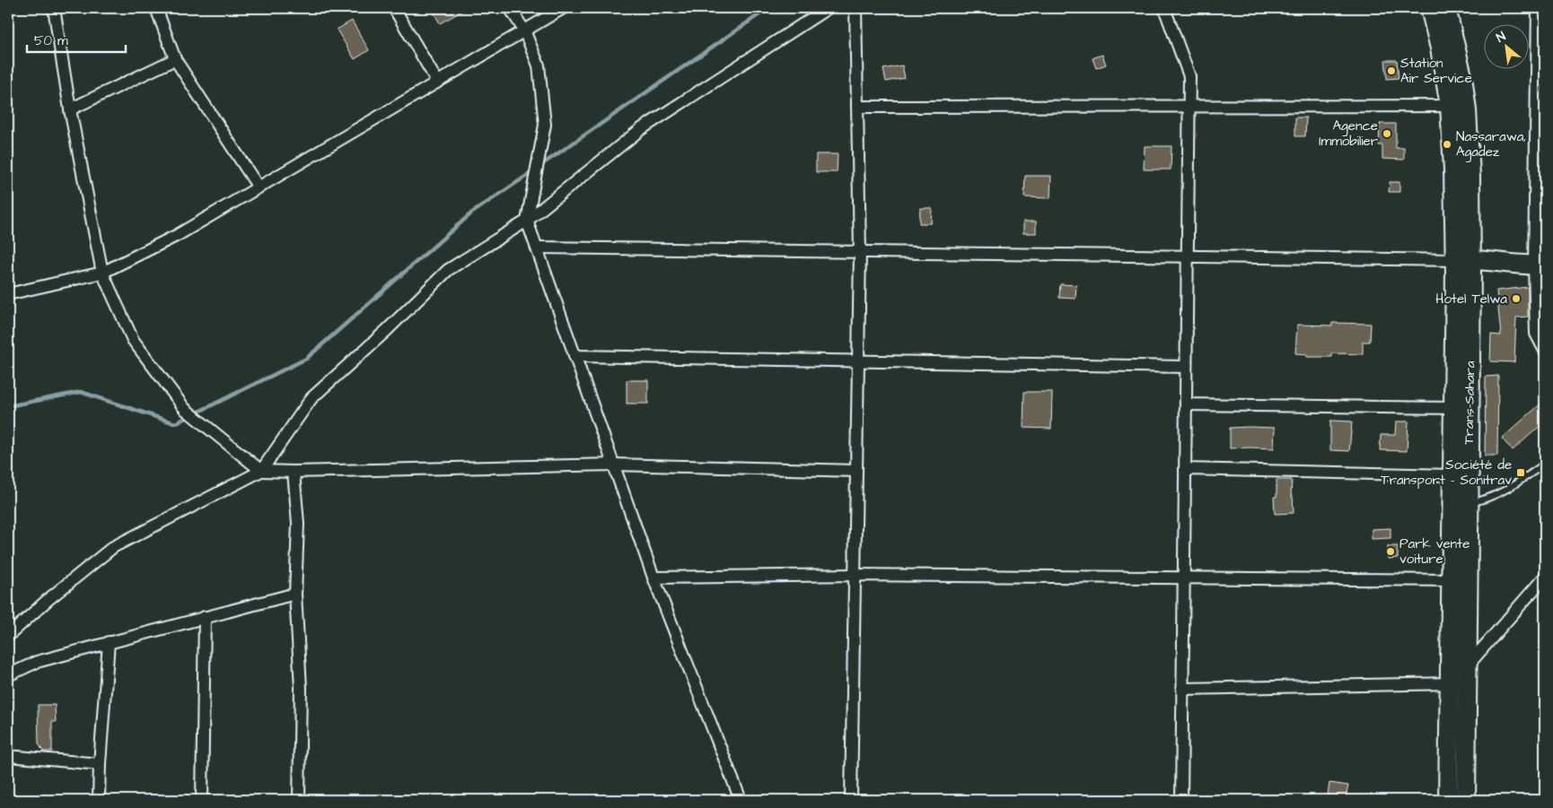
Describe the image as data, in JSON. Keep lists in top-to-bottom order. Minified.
{"streets":{"main road":["Trans-Sahara"]},"places":{"other":["Station Air Service","Agence Immobilier","Nassarawa, Agadez","Hotel Telwa","Park vente voiture"],"transit":["Société de Transport - Sonitrav"]},"scale_bar":"50 m","north":"top left"}
